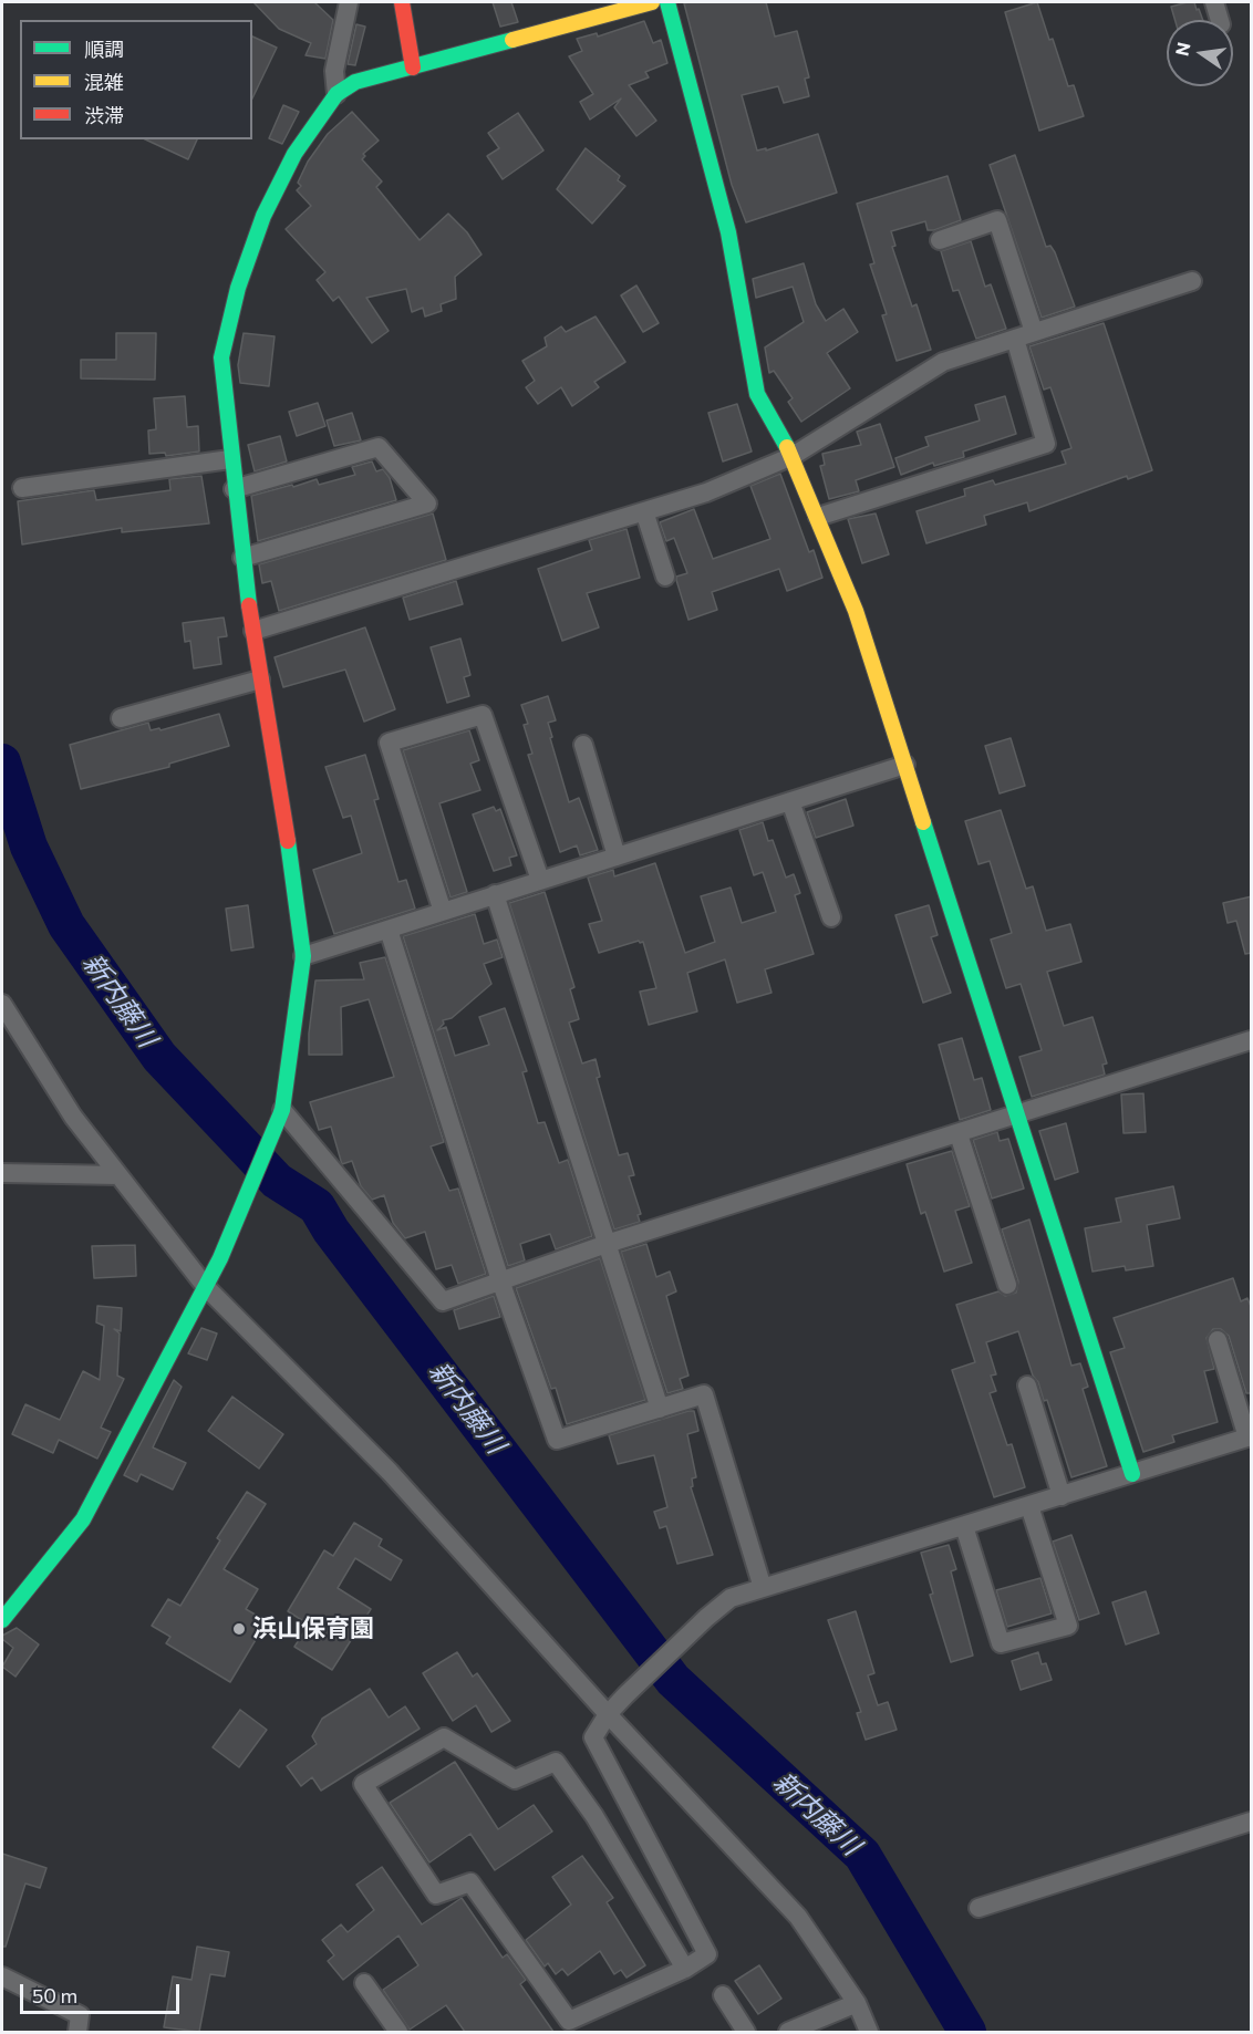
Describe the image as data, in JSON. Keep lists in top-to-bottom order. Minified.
{"water":["新内藤川"],"places":["浜山保育園"],"legend":["順調","混雑","渋滞"],"scale_bar":"50 m","north":"left"}
